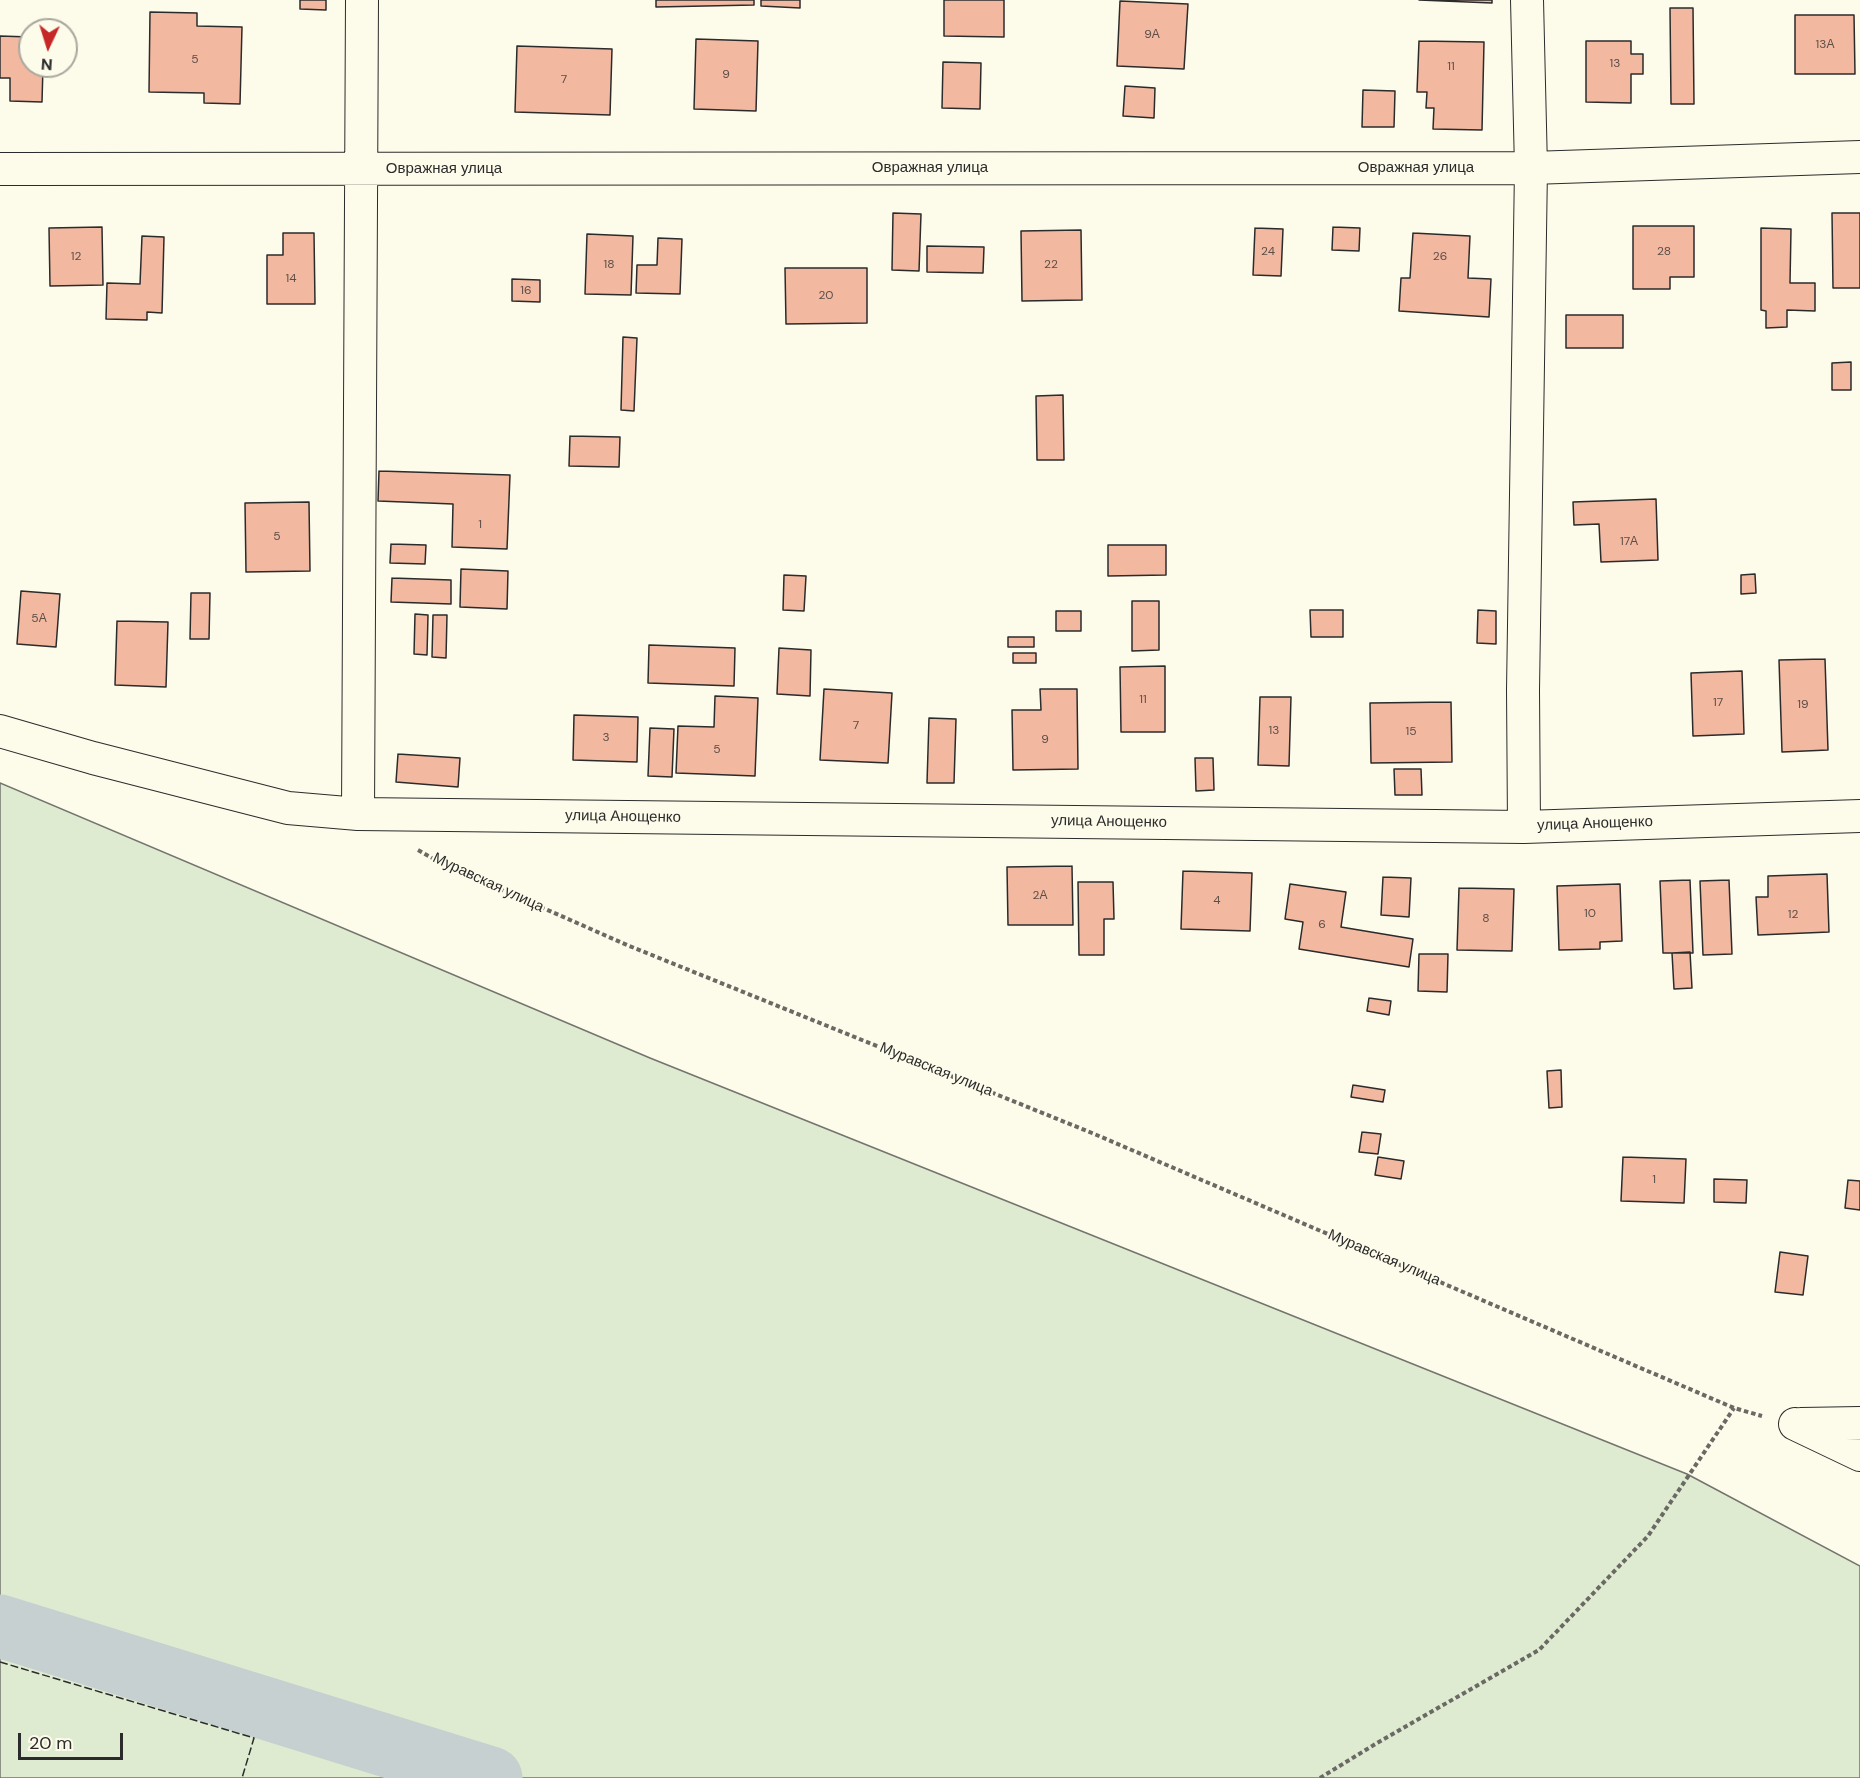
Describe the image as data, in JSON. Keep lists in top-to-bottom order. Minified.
{"streets":{"street":["Овражная улица","улица Анощенко"],"path":["Муравская улица"]},"house_numbers":["9А","13А","5","13","11","9","7","24","28","12","26","18","22","14","16","20","1","5","17А","5А","11","17","19","7","13","15","3","9","5","2А","4","10","12","8","6","1"],"scale_bar":"20 m","north":"bottom"}
